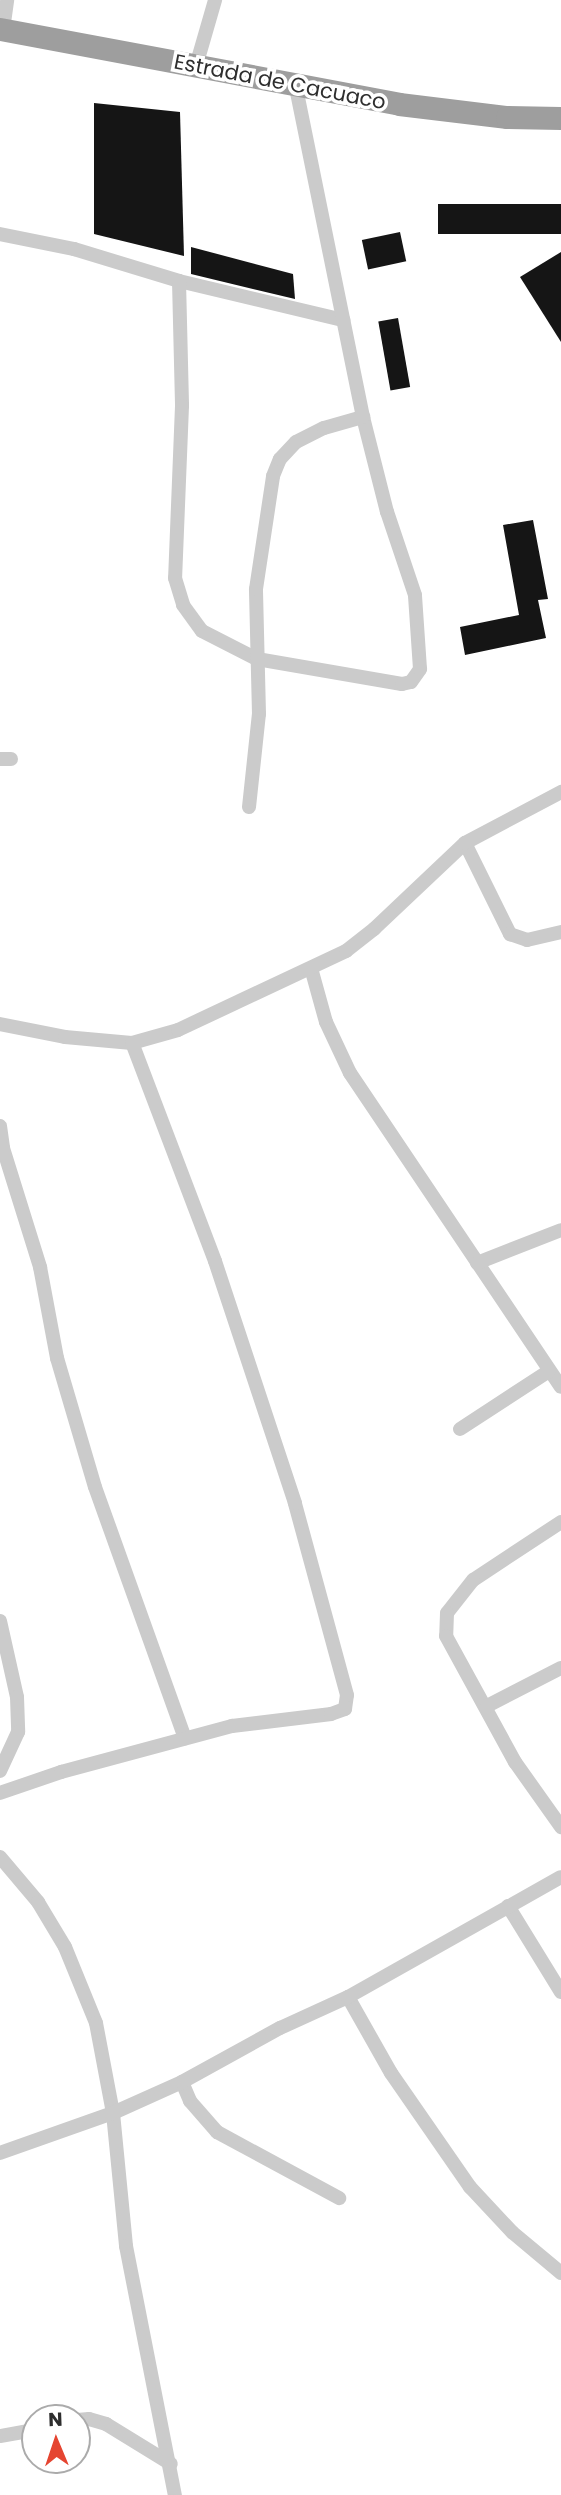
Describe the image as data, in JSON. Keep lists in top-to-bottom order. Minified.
{"streets":{"highway":["Estrada de Cacuaco"]},"north":"top"}
